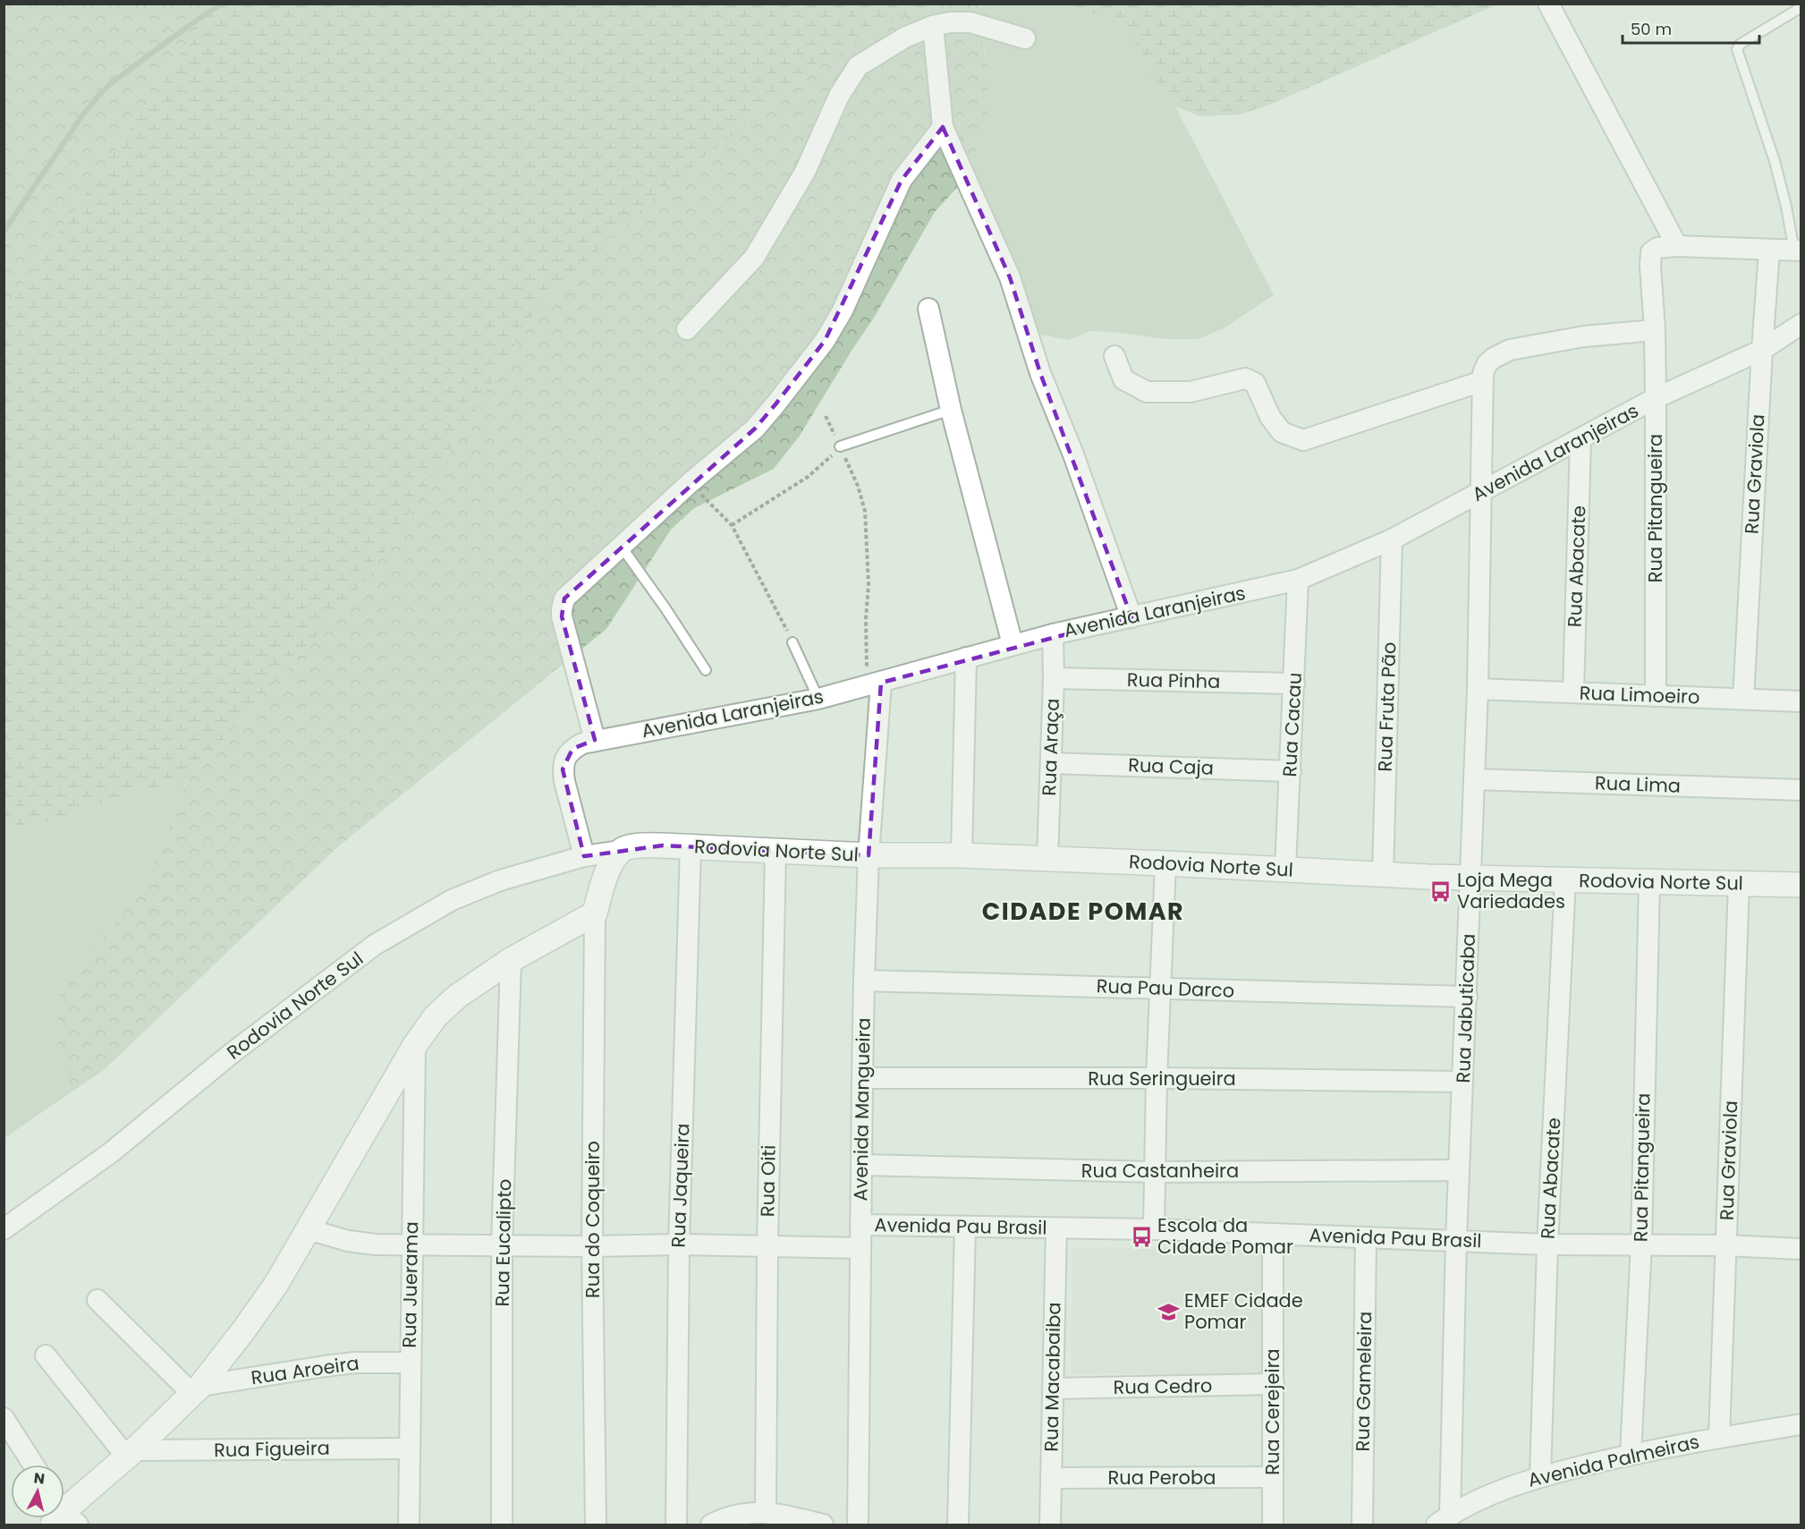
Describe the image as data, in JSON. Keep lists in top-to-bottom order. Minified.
{"streets":{"street":["Avenida Laranjeiras","Rua Graviola","Rua Pitangueira","Rua Abacate","Rua Pinha","Rua Limoeiro","Rua Fruta Pão","Rua Cacau","Rua Araça","Rua Caja","Rua Lima","Rodovia Norte Sul","Rua Pau Darco","Rua Jabuticaba","Rua Seringueira","Avenida Mangueira","Rua Castanheira","Rua Oiti","Rua Jaqueira","Rua do Coqueiro","Avenida Pau Brasil","Rua Eucalipto","Rua Juerama","Rua Aroeira","Rua Macabaiba","Rua Gameleira","Rua Cedro","Rua Cerejeira","Rua Figueira","Avenida Palmeiras","Rua Peroba"]},"crossings":[["Avenida Laranjeiras","Rua Graviola"],["Avenida Laranjeiras","Rua Pitangueira"],["Avenida Laranjeiras","Rua Abacate"],["Avenida Laranjeiras","Rua Fruta Pão"],["Avenida Laranjeiras","Rua Cacau"],["Avenida Laranjeiras","Rua Araça"],["Avenida Laranjeiras","Rodovia Norte Sul"],["Avenida Laranjeiras","Rua Jabuticaba"],["Avenida Laranjeiras","Avenida Mangueira"],["Rua Graviola","Rua Limoeiro"],["Rua Graviola","Rodovia Norte Sul"],["Rua Graviola","Avenida Pau Brasil"],["Rua Graviola","Avenida Palmeiras"],["Rua Pitangueira","Rua Limoeiro"],["Rua Pitangueira","Rodovia Norte Sul"],["Rua Pitangueira","Avenida Pau Brasil"],["Rua Pitangueira","Avenida Palmeiras"],["Rua Abacate","Rua Limoeiro"],["Rua Abacate","Rodovia Norte Sul"],["Rua Abacate","Avenida Pau Brasil"],["Rua Abacate","Avenida Palmeiras"],["Rua Pinha","Rua Cacau"],["Rua Pinha","Rua Araça"],["Rua Limoeiro","Rua Jabuticaba"],["Rua Fruta Pão","Rodovia Norte Sul"],["Rua Cacau","Rua Caja"],["Rua Cacau","Rodovia Norte Sul"],["Rua Araça","Rua Caja"],["Rua Araça","Rodovia Norte Sul"],["Rua Lima","Rua Jabuticaba"],["Rodovia Norte Sul","Rua Jabuticaba"],["Rodovia Norte Sul","Avenida Mangueira"],["Rodovia Norte Sul","Rua Oiti"],["Rodovia Norte Sul","Rua Jaqueira"],["Rua Pau Darco","Rua Jabuticaba"],["Rua Pau Darco","Avenida Mangueira"],["Rua Jabuticaba","Rua Seringueira"],["Rua Jabuticaba","Rua Castanheira"],["Rua Jabuticaba","Avenida Pau Brasil"],["Rua Jabuticaba","Avenida Palmeiras"],["Rua Seringueira","Avenida Mangueira"],["Avenida Mangueira","Rua Castanheira"],["Avenida Mangueira","Avenida Pau Brasil"],["Avenida Pau Brasil","Rua Macabaiba"],["Avenida Pau Brasil","Rua Gameleira"],["Avenida Pau Brasil","Rua Cerejeira"],["Rua Juerama","Rua Aroeira"],["Rua Juerama","Rua Figueira"],["Rua Macabaiba","Rua Cedro"],["Rua Macabaiba","Rua Peroba"],["Rua Cedro","Rua Cerejeira"],["Rua Cerejeira","Rua Peroba"]],"districts":["CIDADE POMAR"],"places":{"bus stop":["Loja Mega Variedades","Escola da Cidade Pomar"],"school or university":["EMEF Cidade Pomar"]},"scale_bar":"50 m","north":"top"}
